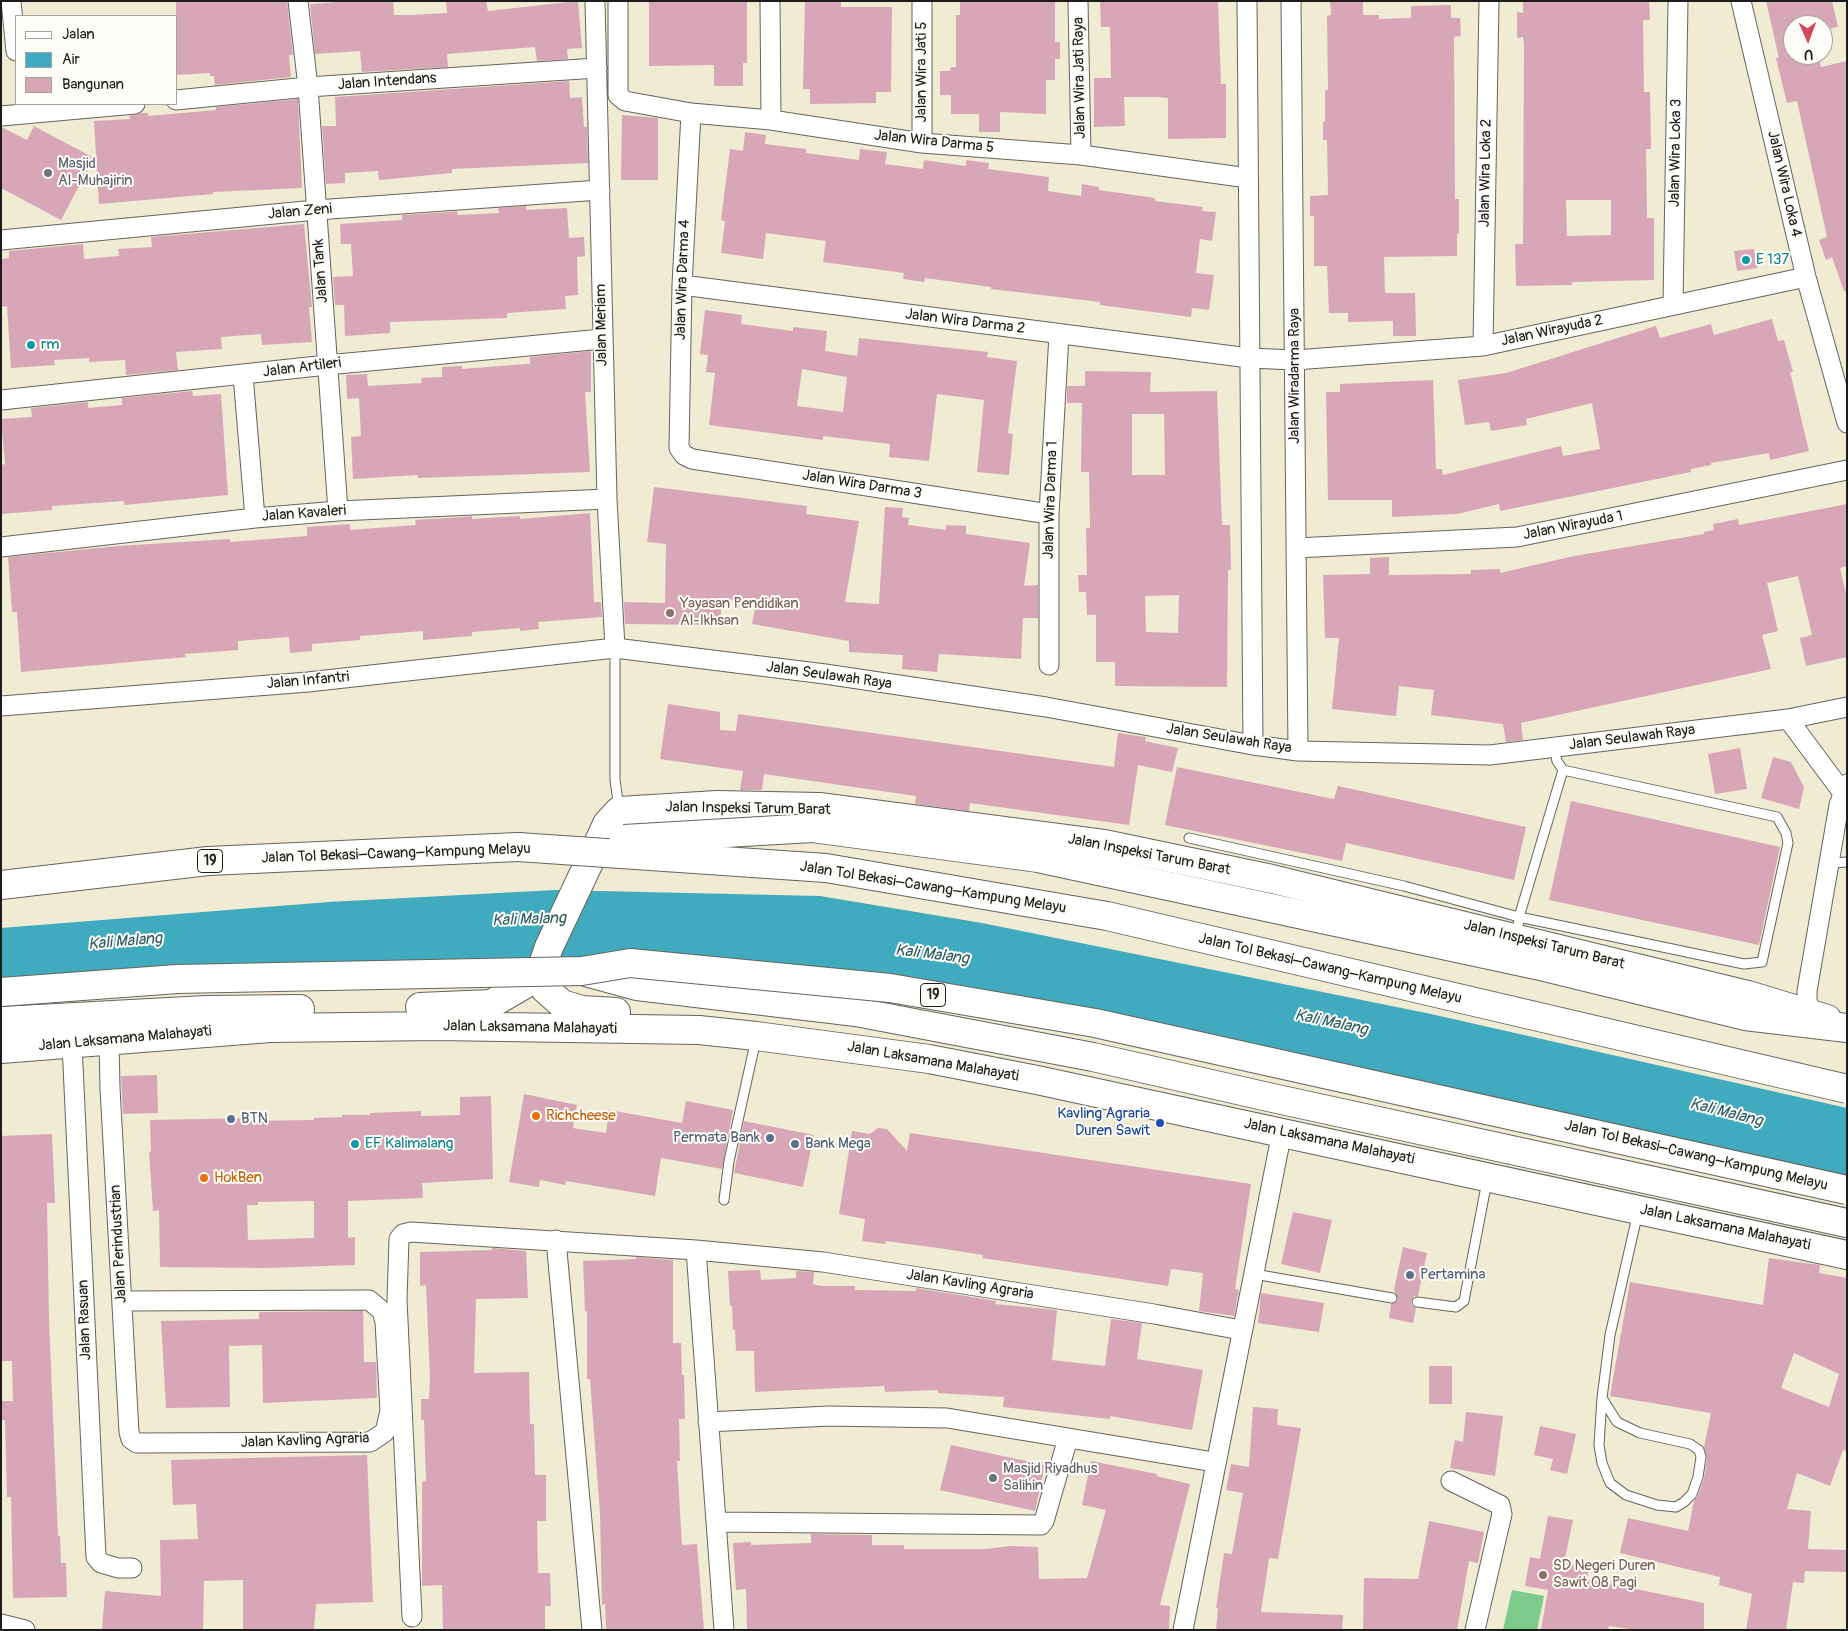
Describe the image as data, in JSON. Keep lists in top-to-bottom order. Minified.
{"streets":{"main road":["Jalan Inspeksi Tarum Barat","Jalan Tol Bekasi–Cawang–Kampung Melayu","19","Jalan Laksamana Malahayati"],"street":["Jalan Wira Jati 5","Jalan Wira Jati Raya","Jalan Intendans","Jalan Wira Darma 5","Jalan Wira Loka 3","Jalan Wira Loka 2","Jalan Wira Loka 4","Jalan Zeni","Jalan Tank","Jalan Wira Darma 4","Jalan Wira Darma 2","Jalan Meriam","Jalan Wirayuda 2","Jalan Artileri","Jalan Wiradarma Raya","Jalan Wira Darma 3","Jalan Wira Darma 1","Jalan Kavaleri","Jalan Wirayuda 1","Jalan Seulawah Raya","Jalan Infantri","Jalan Perindustrian","Jalan Kavling Agraria","Jalan Rasuan"]},"crossings":[["Jalan Wira Jati 5","Jalan Wira Darma 5"],["Jalan Wira Jati Raya","Jalan Wira Darma 5"],["Jalan Intendans","Jalan Tank"],["Jalan Intendans","Jalan Meriam"],["Jalan Wira Darma 5","Jalan Wira Darma 4"],["Jalan Wira Loka 3","Jalan Wirayuda 2"],["Jalan Wira Loka 2","Jalan Wirayuda 2"],["Jalan Wira Loka 4","Jalan Wirayuda 2"],["Jalan Zeni","Jalan Tank"],["Jalan Zeni","Jalan Meriam"],["Jalan Tank","Jalan Artileri"],["Jalan Tank","Jalan Kavaleri"],["Jalan Wira Darma 4","Jalan Wira Darma 2"],["Jalan Wira Darma 4","Jalan Wira Darma 3"],["Jalan Wira Darma 2","Jalan Wirayuda 2"],["Jalan Wira Darma 2","Jalan Wira Darma 1"],["Jalan Meriam","Jalan Artileri"],["Jalan Meriam","Jalan Kavaleri"],["Jalan Meriam","Jalan Seulawah Raya"],["Jalan Meriam","Jalan Infantri"],["Jalan Wirayuda 2","Jalan Wiradarma Raya"],["Jalan Wiradarma Raya","Jalan Wirayuda 1"],["Jalan Wiradarma Raya","Jalan Seulawah Raya"],["Jalan Wira Darma 3","Jalan Wira Darma 1"],["Jalan Seulawah Raya","Jalan Infantri"],["Jalan Laksamana Malahayati","Jalan Perindustrian"],["Jalan Laksamana Malahayati","Jalan Rasuan"],["Jalan Perindustrian","Jalan Kavling Agraria"]],"water":["Kali Malang"],"places":["Masjid Al-Muhajirin","E 137","rm","Yayasan Pendidikan Al-Ikhsan","Richcheese","BTN","Kavling Agraria Duren Sawit","Permata Bank","EF Kalimalang","Bank Mega","HokBen","Pertamina","Masjid Riyadhus Salihin","SD Negeri Duren Sawit 08 Pagi"],"legend":["Jalan","Air","Bangunan"],"north":"bottom"}
